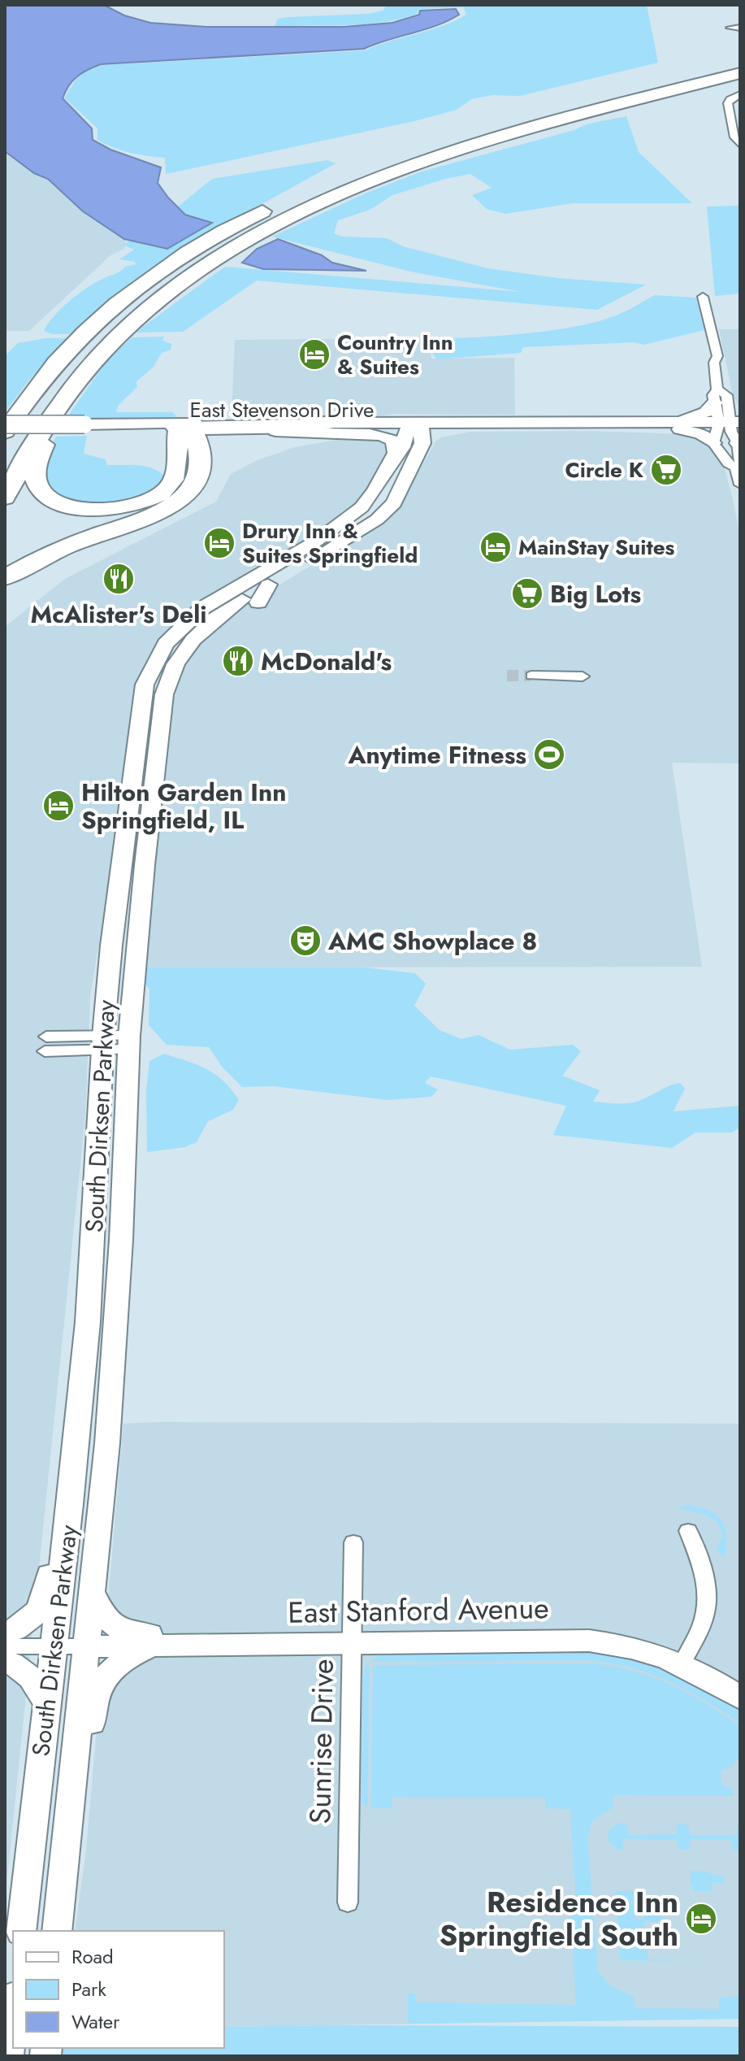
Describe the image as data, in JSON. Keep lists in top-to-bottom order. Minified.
{"streets":{"main road":["East Stevenson Drive","South Dirksen Parkway","East Stanford Avenue"],"street":["Sunrise Drive"]},"crossings":[["East Stevenson Drive","South Dirksen Parkway"],["South Dirksen Parkway","East Stanford Avenue"],["East Stanford Avenue","Sunrise Drive"]],"places":{"hotel":["Country Inn & Suites","Drury Inn & Suites Springfield","MainStay Suites","Hilton Garden Inn Springfield, IL","Residence Inn Springfield South"],"supermarket":["Circle K","Big Lots"],"restaurant":["McAlister's Deli","McDonald's"],"sports":["Anytime Fitness"],"theatre":["AMC Showplace 8"]},"legend":["Road","Park","Water"]}
